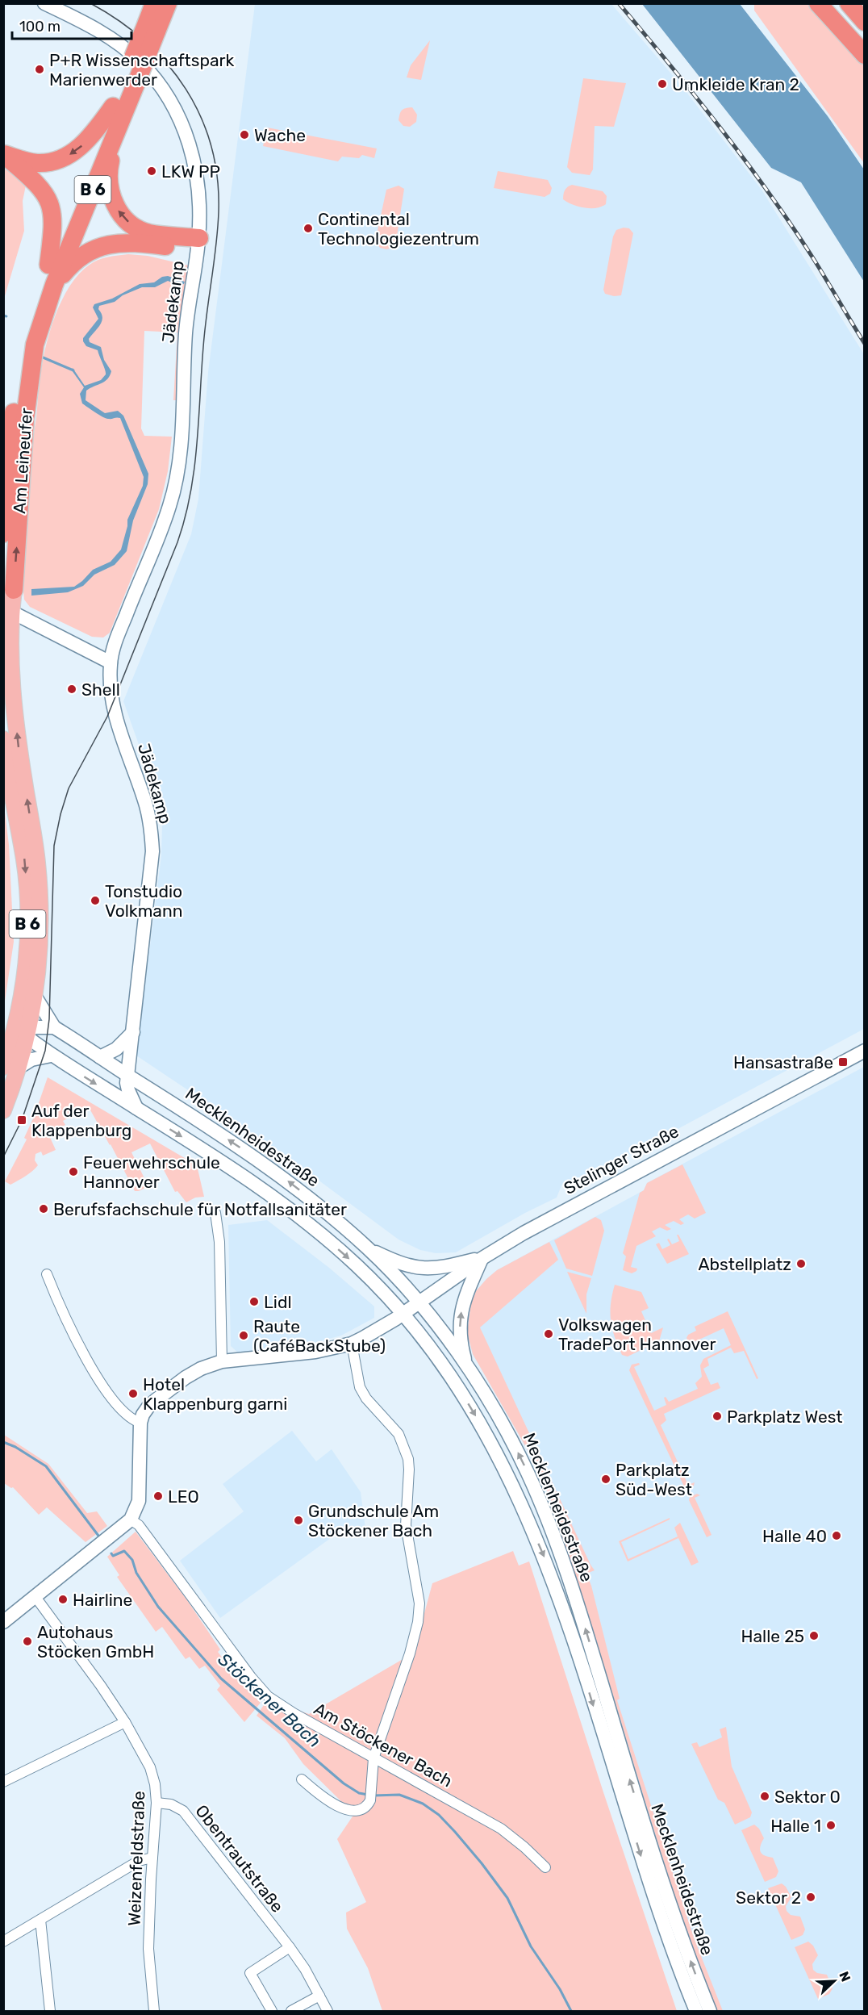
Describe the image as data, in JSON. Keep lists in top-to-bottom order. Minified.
{"streets":{"highway":["B 6","Am Leineufer"],"main road":["Jädekamp","Mecklenheidestraße","Stelinger Straße"],"street":["Am Stöckener Bach","Weizenfeldstraße","Obentrautstraße"]},"crossings":[["Jädekamp","Mecklenheidestraße"],["Am Leineufer","Mecklenheidestraße"],["Mecklenheidestraße","Stelinger Straße"],["Weizenfeldstraße","Obentrautstraße"]],"water":["Stöckener Bach"],"places":{"other":["P+R Wissenschaftspark Marienwerder","Umkleide Kran 2","Wache","LKW PP","Continental Technologiezentrum","Shell","Tonstudio Volkmann","Feuerwehrschule Hannover","Berufsfachschule für Notfallsanitäter","Abstellplatz","Lidl","Volkswagen TradePort Hannover","Raute (CaféBackStube)","Hotel Klappenburg garni","Parkplatz West","Parkplatz Süd-West","LEO","Grundschule Am Stöckener Bach","Halle 40","Hairline","Halle 25","Autohaus Stöcken GmbH","Sektor 0","Halle 1","Sektor 2"],"transit":["Hansastraße","Auf der Klappenburg"]},"scale_bar":"100 m","north":"top right"}
